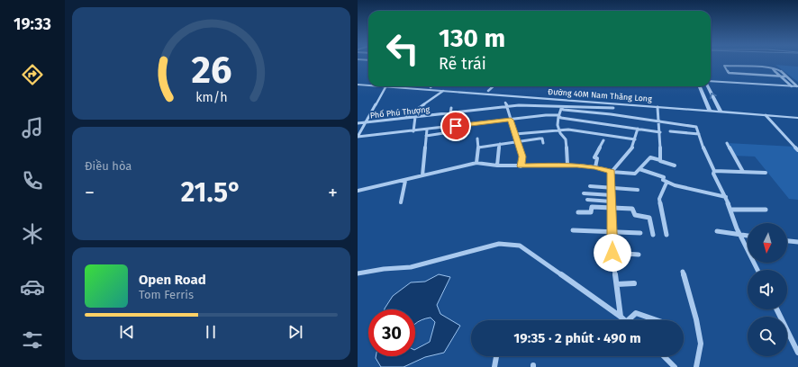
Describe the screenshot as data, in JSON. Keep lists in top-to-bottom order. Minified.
{"streets":{"street":["Đường 40M Nam Thăng Long","Phố Phú Thượng"]},"north":"bottom","page":{"tabs":"19:33","turn":["130 m","Rẽ trái"],"tile":"Điều hòa","heat":["−","21.5°","+"],"song":["Open Road","Tom Ferris"],"limit":"30","trip":"19:35 · 2 phút · 490 m","gauge":["26","km/h"]}}
